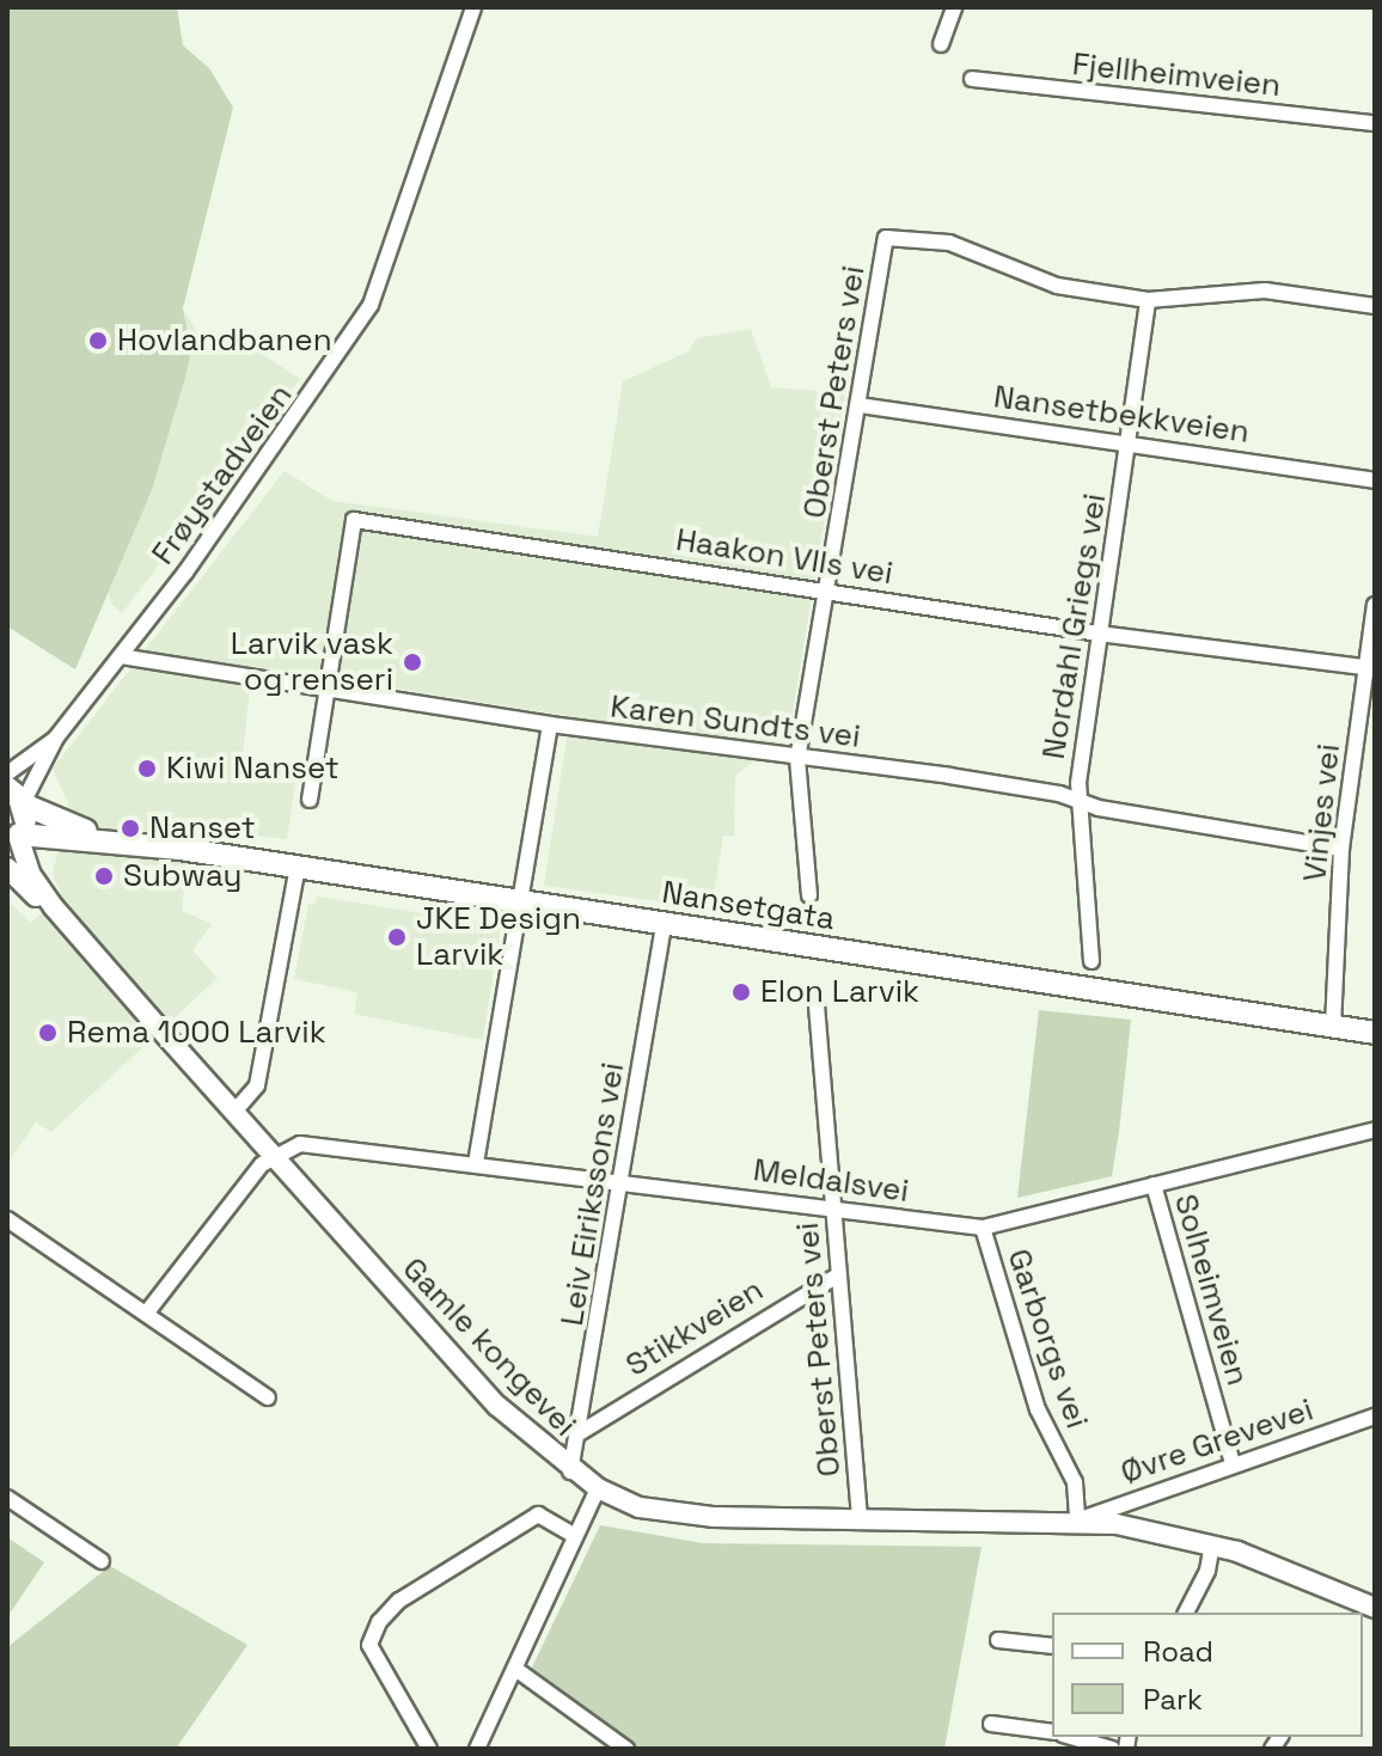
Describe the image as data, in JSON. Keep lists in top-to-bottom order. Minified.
{"streets":{"main road":["Nansetgata"],"street":["Fjellheimveien","Oberst Peters vei","Nansetbekkveien","Frøystadveien","Haakon VIIs vei","Nordahl Griegs vei","Karen Sundts vei","Vinjes vei","Meldalsvei","Leiv Eirikssons vei","Solheimveien","Stikkveien","Garborgs vei","Gamle kongevei","Øvre Grevevei"]},"crossings":[["Oberst Peters vei","Nansetbekkveien"],["Oberst Peters vei","Haakon VIIs vei"],["Oberst Peters vei","Nordahl Griegs vei"],["Oberst Peters vei","Karen Sundts vei"],["Oberst Peters vei","Meldalsvei"],["Oberst Peters vei","Stikkveien"],["Oberst Peters vei","Gamle kongevei"],["Nansetbekkveien","Nordahl Griegs vei"],["Frøystadveien","Karen Sundts vei"],["Frøystadveien","Nansetgata"],["Haakon VIIs vei","Nordahl Griegs vei"],["Haakon VIIs vei","Karen Sundts vei"],["Haakon VIIs vei","Vinjes vei"],["Nordahl Griegs vei","Karen Sundts vei"],["Karen Sundts vei","Vinjes vei"],["Vinjes vei","Nansetgata"],["Nansetgata","Leiv Eirikssons vei"],["Nansetgata","Gamle kongevei"],["Meldalsvei","Leiv Eirikssons vei"],["Meldalsvei","Solheimveien"],["Meldalsvei","Garborgs vei"],["Meldalsvei","Gamle kongevei"],["Leiv Eirikssons vei","Stikkveien"],["Leiv Eirikssons vei","Gamle kongevei"],["Solheimveien","Øvre Grevevei"],["Garborgs vei","Gamle kongevei"],["Garborgs vei","Øvre Grevevei"],["Gamle kongevei","Øvre Grevevei"]],"places":["Hovlandbanen","Larvik vask og renseri","Kiwi Nanset","Nanset","Subway","JKE Design Larvik","Elon Larvik","Rema 1000 Larvik"],"legend":["Road","Park"]}
